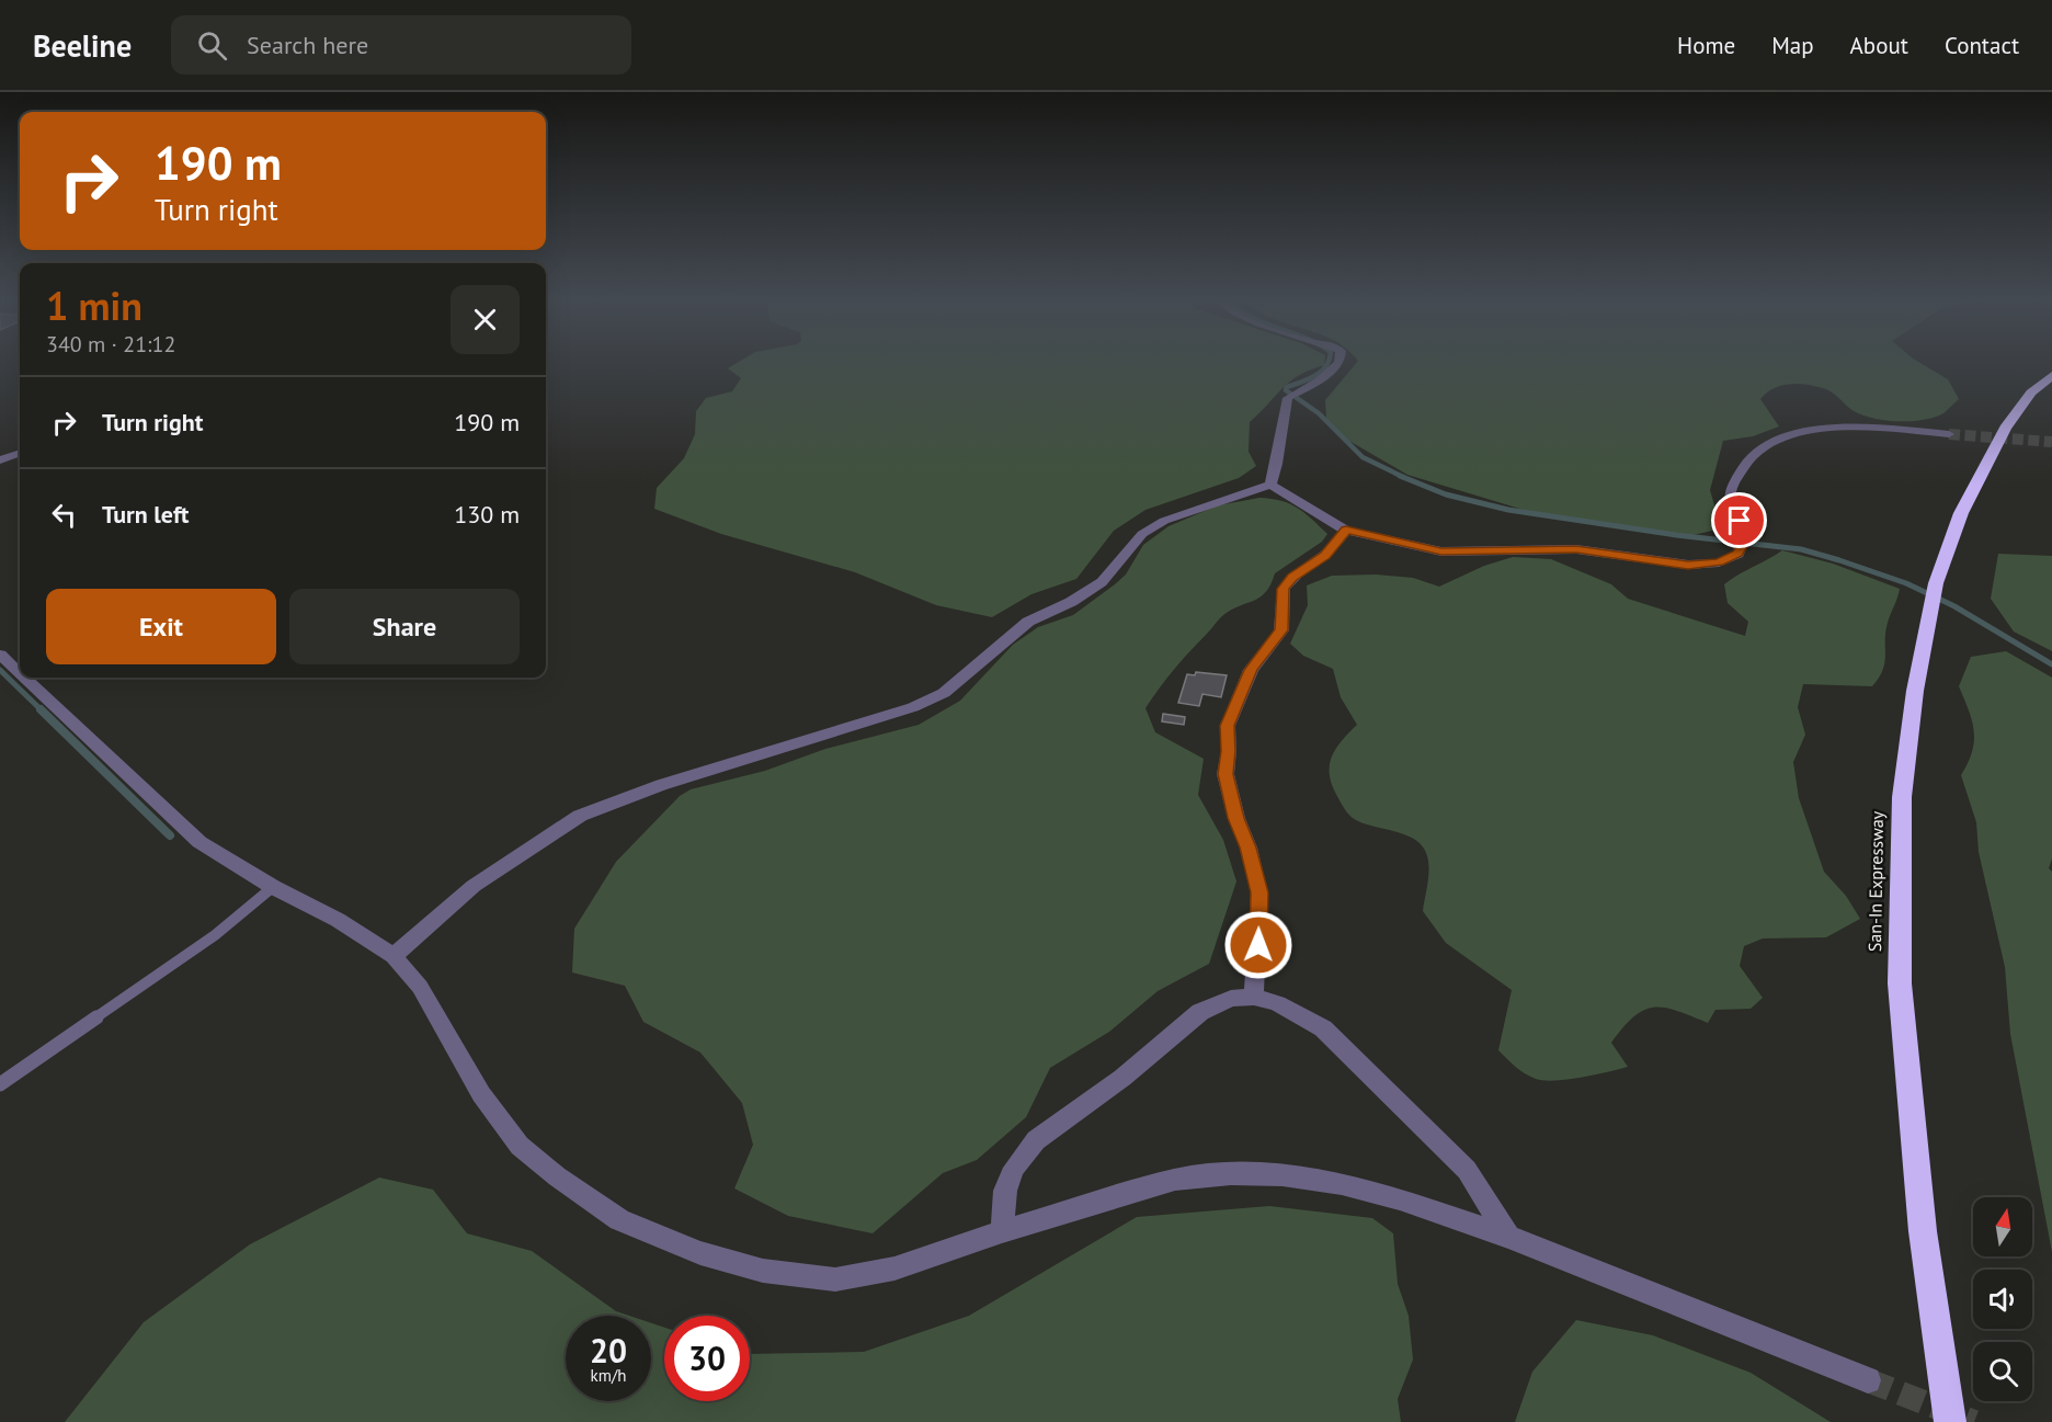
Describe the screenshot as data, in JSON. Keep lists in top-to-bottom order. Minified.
{"streets":{"highway":["San-In Expressway"]},"north":"top","page":{"header":"Beeline","search":"Search here","nav":["Home","Map","About","Contact"],"turn":["190 m","Turn right"],"heading":["1 min","340 m · 21:12"],"list":[{"name":"Turn right","value":"190 m"},{"name":"Turn left","value":"130 m"}],"buttons":["Exit","Share"],"speed":"20 km/h","limit":"30"}}
